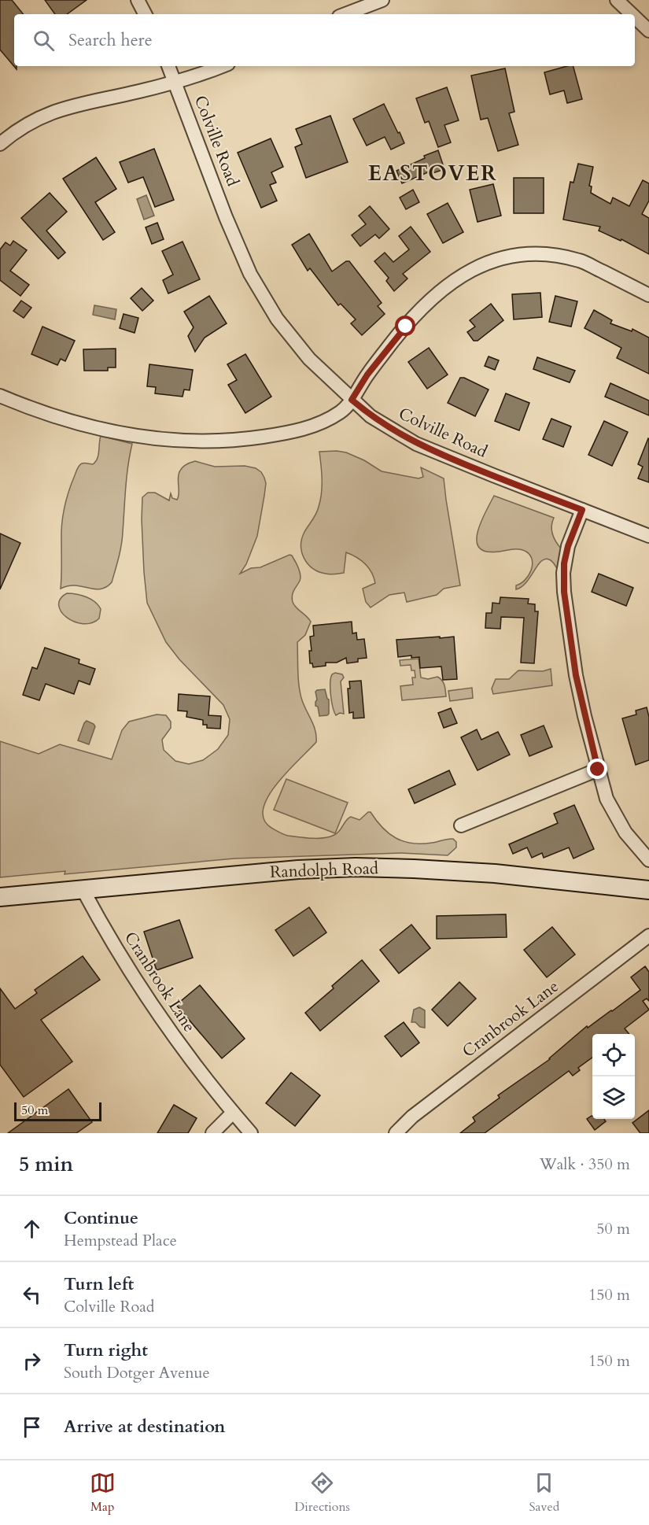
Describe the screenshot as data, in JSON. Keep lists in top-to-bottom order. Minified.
{"streets":{"main road":["Randolph Road"],"street":["Colville Road","Cranbrook Lane"]},"crossings":[["Randolph Road","Cranbrook Lane"]],"districts":["EASTOVER"],"scale_bar":"50 m","page":{"search":"Search here","scale":"50 m","heading":["5 min","Walk · 350 m"],"list":[["Continue","Hempstead Place","50 m"],["Turn left","Colville Road","150 m"],["Turn right","South Dotger Avenue","150 m"],"Arrive at destination"],"nav":["Map","Directions","Saved"]}}
